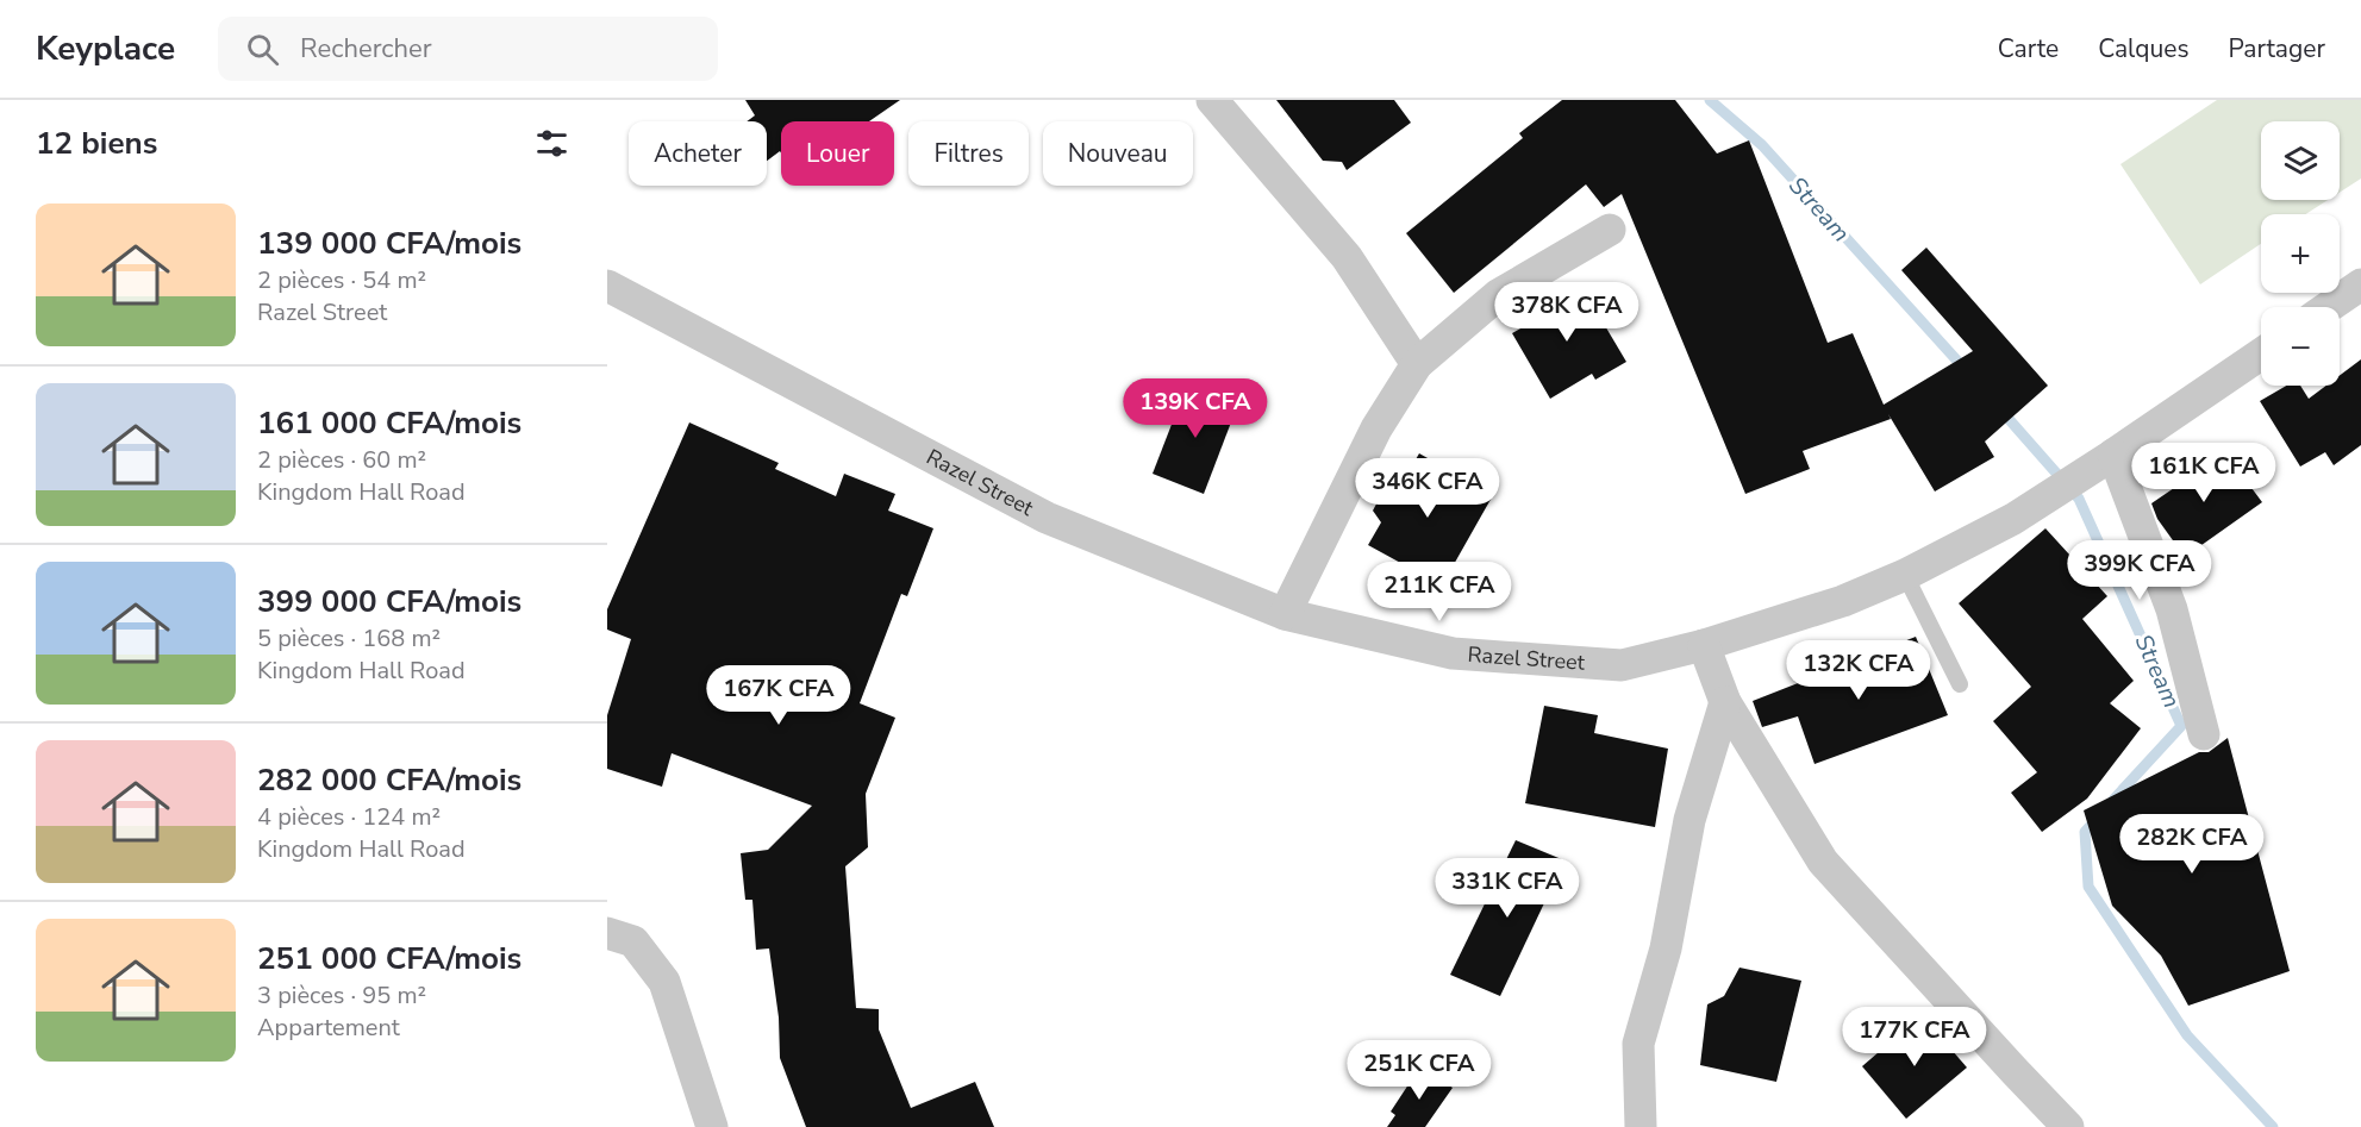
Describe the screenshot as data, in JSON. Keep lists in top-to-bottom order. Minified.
{"streets":{"street":["Razel Street"]},"water":["Stream"],"page":{"header":"Keyplace","search":"Rechercher","nav":["Carte","Calques","Partager"],"heading":"12 biens","map_buttons":["+","−"],"chip":["Acheter","Louer","Filtres","Nouveau"],"list":[{"name":"139 000 CFA/mois","note":"2 pièces · 54 m² · Razel Street"},{"name":"161 000 CFA/mois","note":"2 pièces · 60 m² · Kingdom Hall Road"},{"name":"399 000 CFA/mois","note":"5 pièces · 168 m² · Kingdom Hall Road"},{"name":"282 000 CFA/mois","note":"4 pièces · 124 m² · Kingdom Hall Road"},{"name":"251 000 CFA/mois","note":"3 pièces · 95 m² · Appartement"}],"price":["378K CFA","139K CFA","161K CFA","346K CFA","399K CFA","211K CFA","132K CFA","167K CFA","282K CFA","331K CFA","177K CFA","251K CFA"]}}
